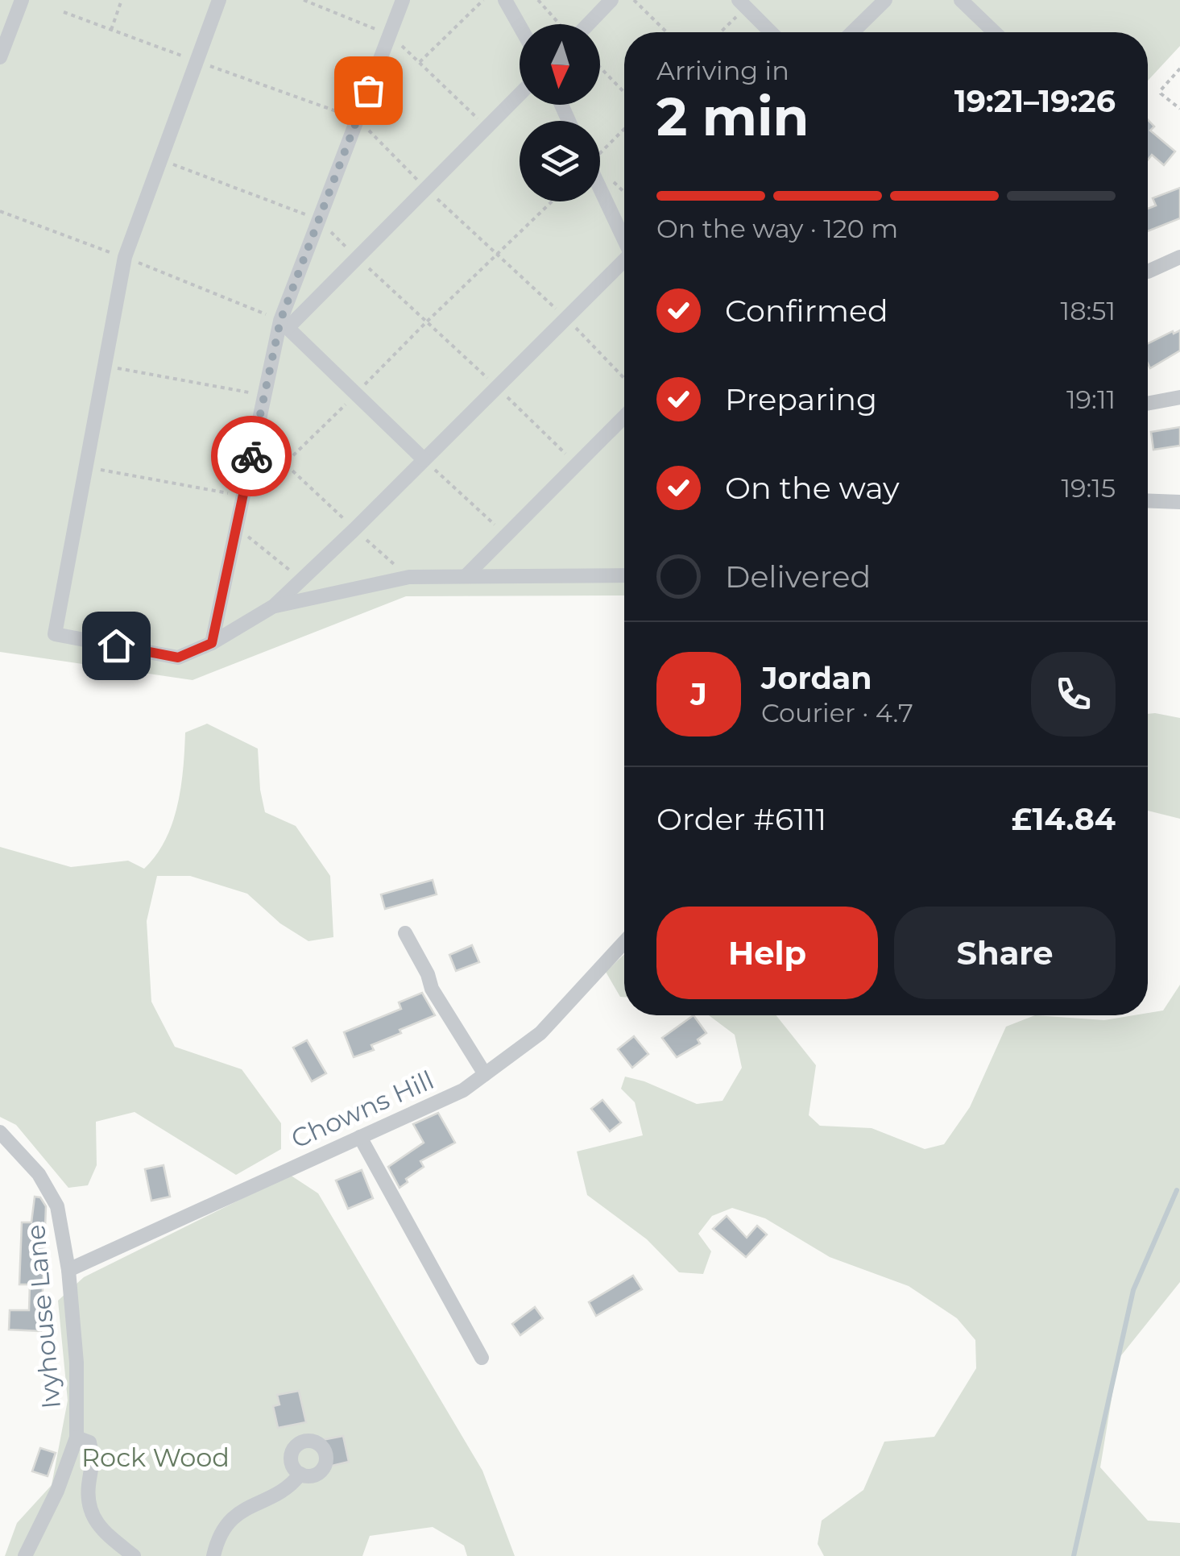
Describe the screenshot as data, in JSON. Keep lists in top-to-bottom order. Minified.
{"streets":{"street":["Chowns Hill","Ivyhouse Lane"]},"crossings":[["Chowns Hill","Ivyhouse Lane"]],"parks":["Rock Wood"],"north":"bottom","page":{"heading":["2 min","Arriving in","19:21–19:26"],"panel":["Jordan","Courier · 4.7","Order #6111","£14.84"],"bar":"On the way · 120 m","list":[["Confirmed","18:51"],["Preparing","19:11"],["On the way","19:15"],"Delivered"],"round":"J","buttons":["Help","Share"]}}
